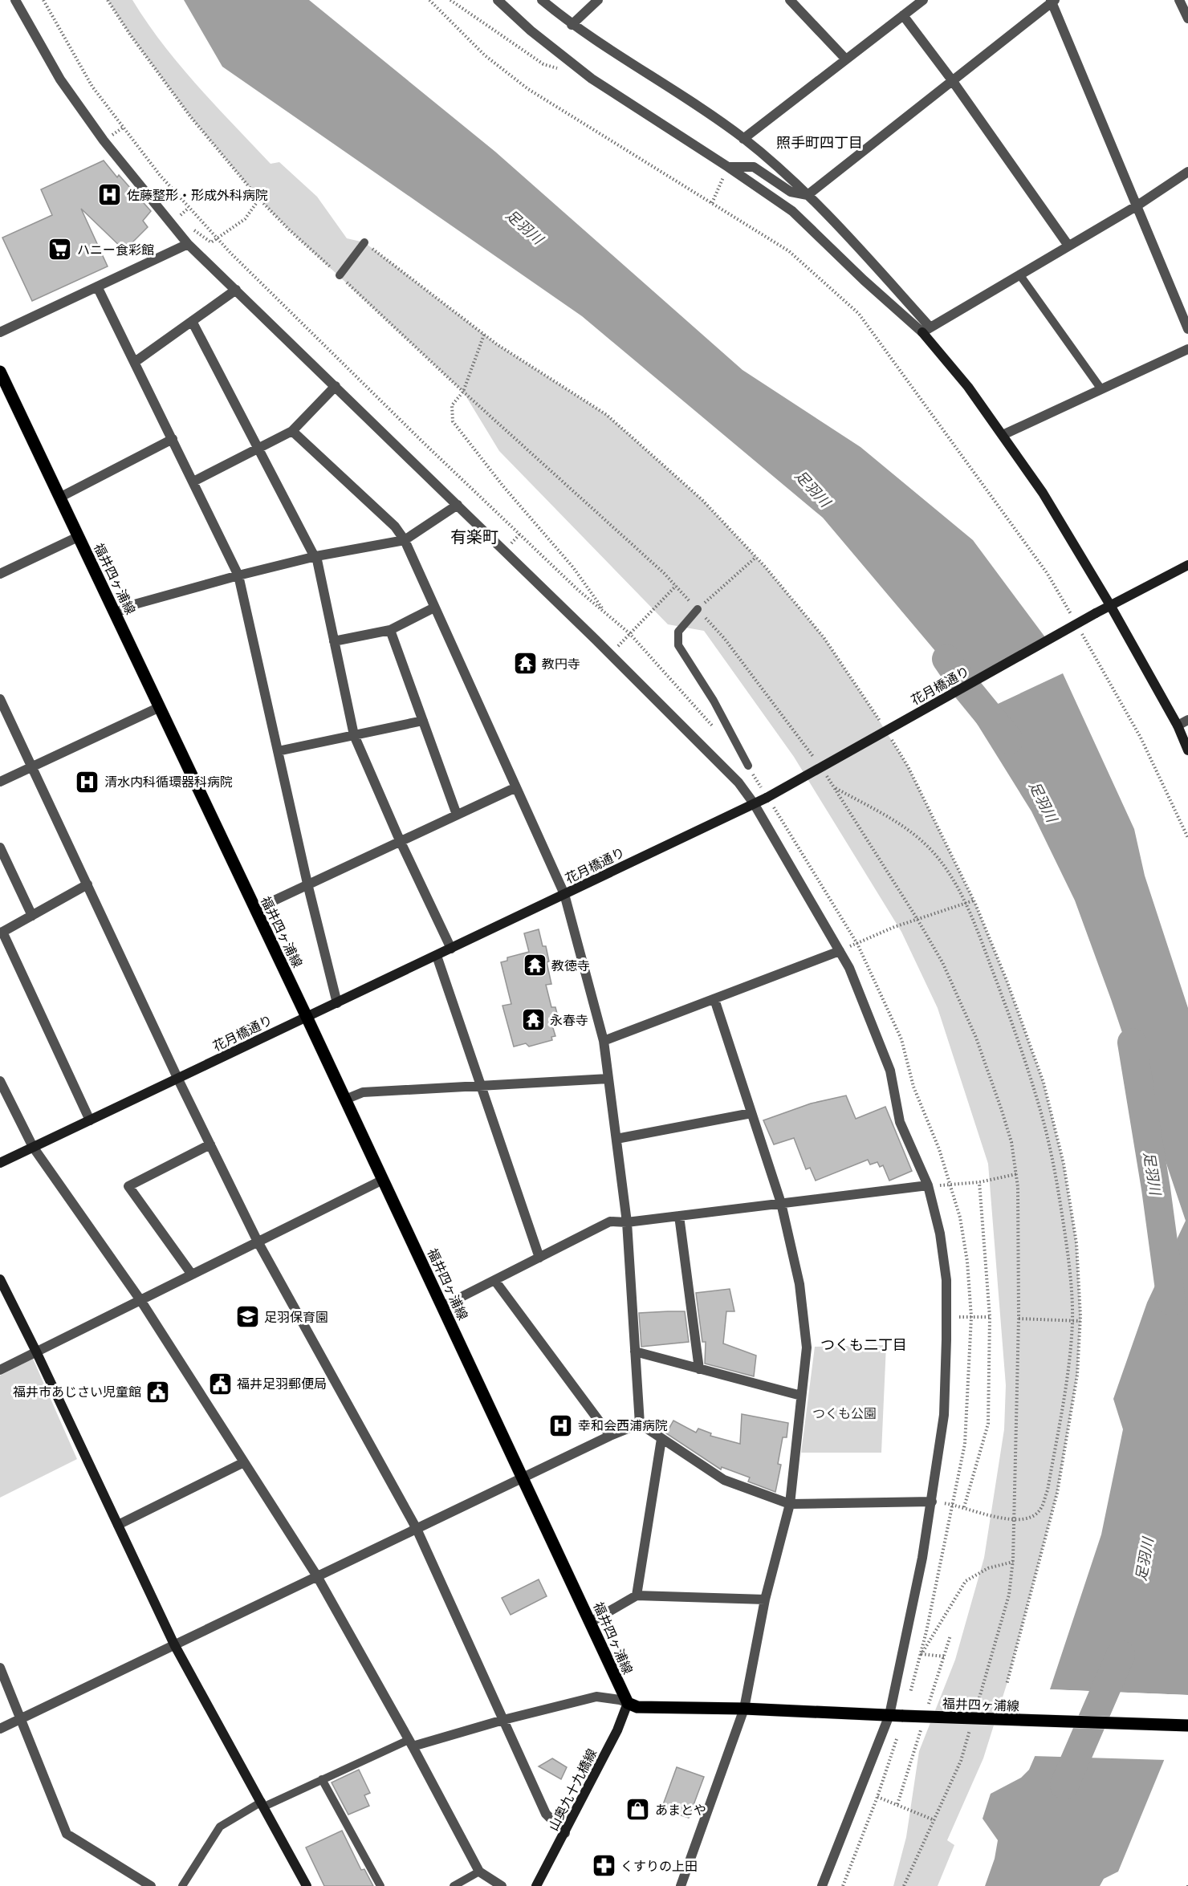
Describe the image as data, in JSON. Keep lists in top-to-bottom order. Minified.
{"streets":{"main road":["福井四ヶ浦線"],"street":["花月橋通り","山奥九十九橋線"]},"crossings":[["福井四ヶ浦線","花月橋通り"],["福井四ヶ浦線","山奥九十九橋線"]],"districts":["照手町四丁目","有楽町","つくも二丁目"],"water":["足羽川"],"parks":["つくも公園"],"places":{"hospital":["佐藤整形・形成外科病院","清水内科循環器科病院","幸和会西浦病院"],"supermarket":["ハニー食彩館"],"temple":["教円寺","教徳寺","永春寺"],"school or university":["足羽保育園"],"public building":["福井足羽郵便局","福井市あじさい児童館"],"shop":["あまとや"],"pharmacy":["くすりの上田"]}}
